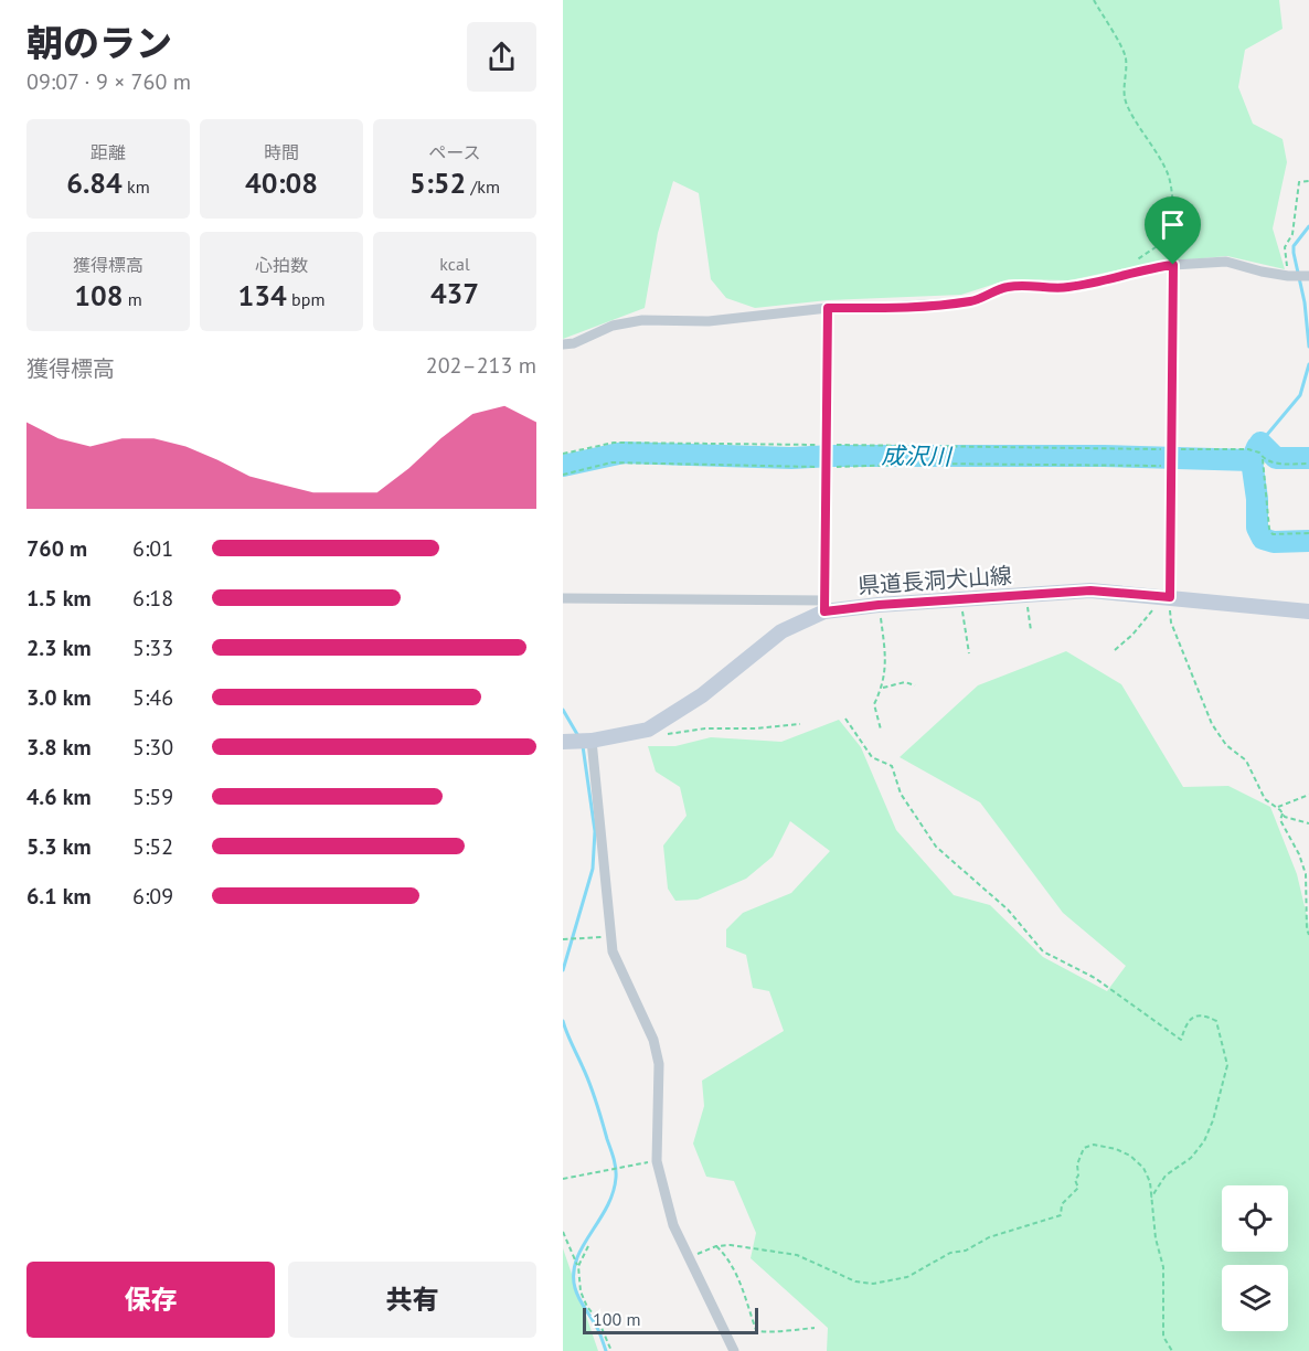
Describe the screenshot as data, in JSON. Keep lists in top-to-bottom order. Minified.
{"streets":{"main road":["県道長洞犬山線"]},"water":["成沢川"],"scale_bar":"100 m","page":{"heading":["朝のラン","09:07 · 9 × 760 m"],"stats":[["距離","6.84 km"],["時間","40:08"],["ペース","5:52 /km"],["獲得標高","108 m"],["心拍数","134 bpm"],["kcal","437"]],"chart":["獲得標高","202–213 m"],"list":[{"name":"760 m","note":"6:01"},{"name":"1.5 km","note":"6:18"},{"name":"2.3 km","note":"5:33"},{"name":"3.0 km","note":"5:46"},{"name":"3.8 km","note":"5:30"},{"name":"4.6 km","note":"5:59"},{"name":"5.3 km","note":"5:52"},{"name":"6.1 km","note":"6:09"}],"buttons":["保存","共有"],"scale":"100 m"}}
